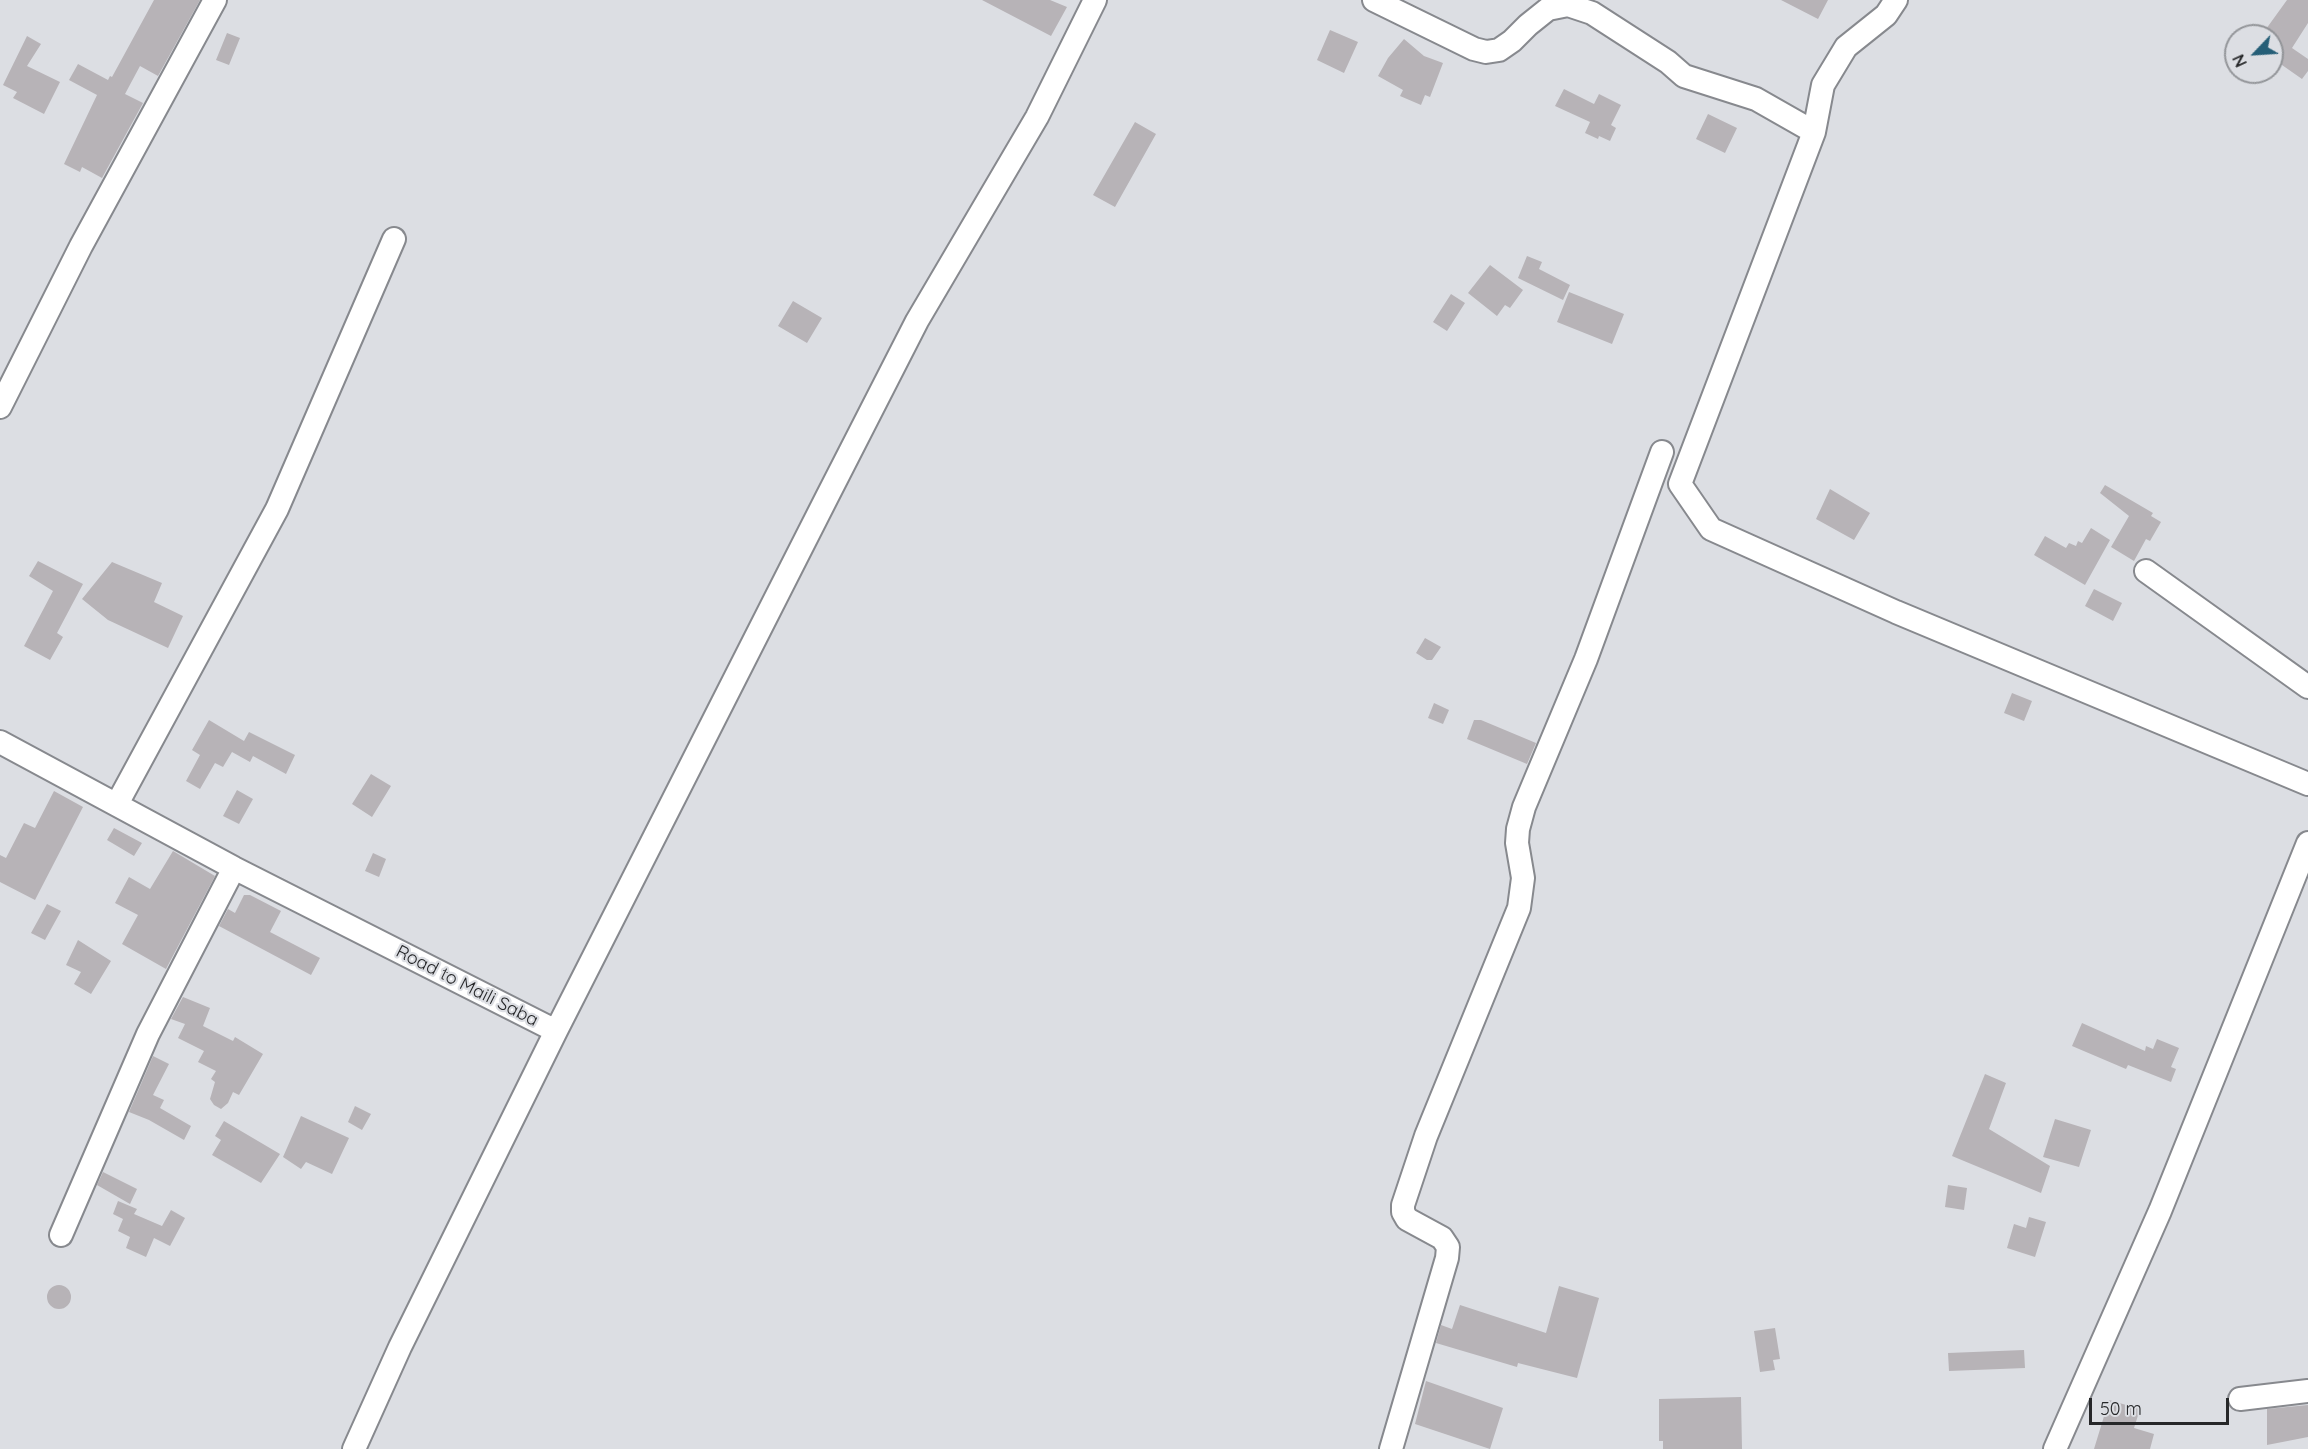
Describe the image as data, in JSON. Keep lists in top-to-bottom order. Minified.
{"streets":{"street":["Road to Maili Saba"]},"scale_bar":"50 m","north":"bottom left"}
